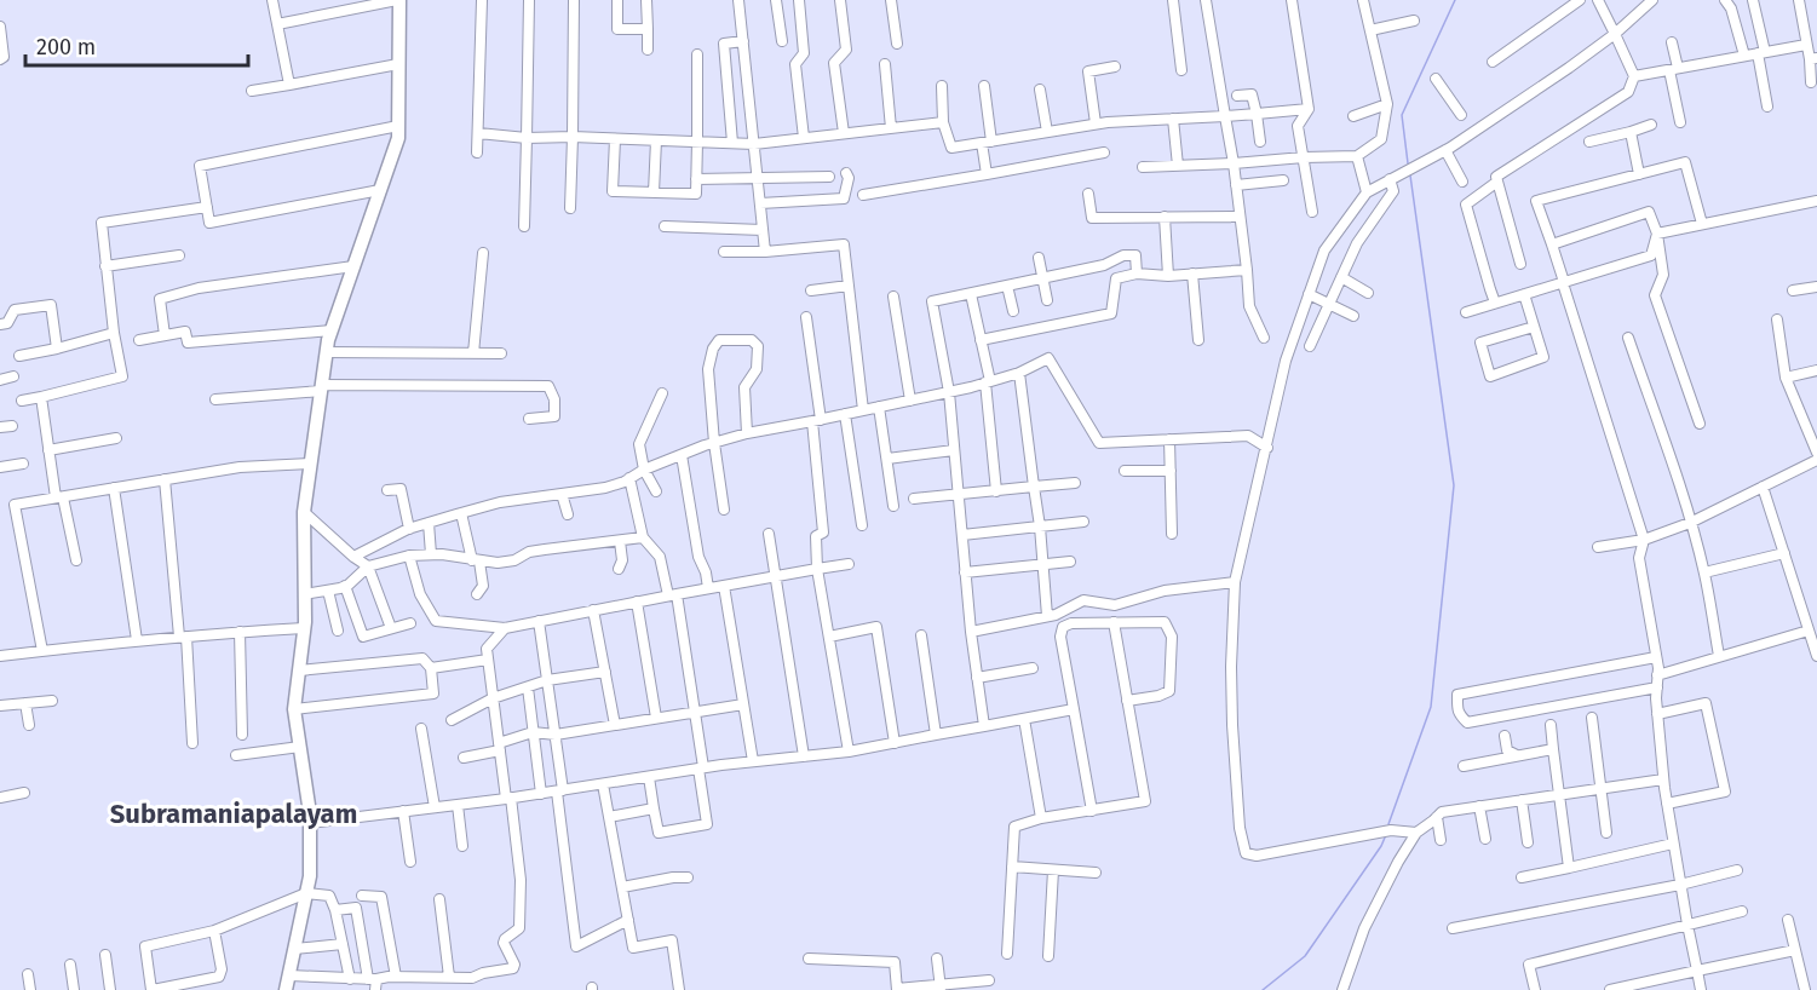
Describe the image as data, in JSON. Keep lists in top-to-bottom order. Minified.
{"districts":["Subramaniapalayam"],"scale_bar":"200 m"}
